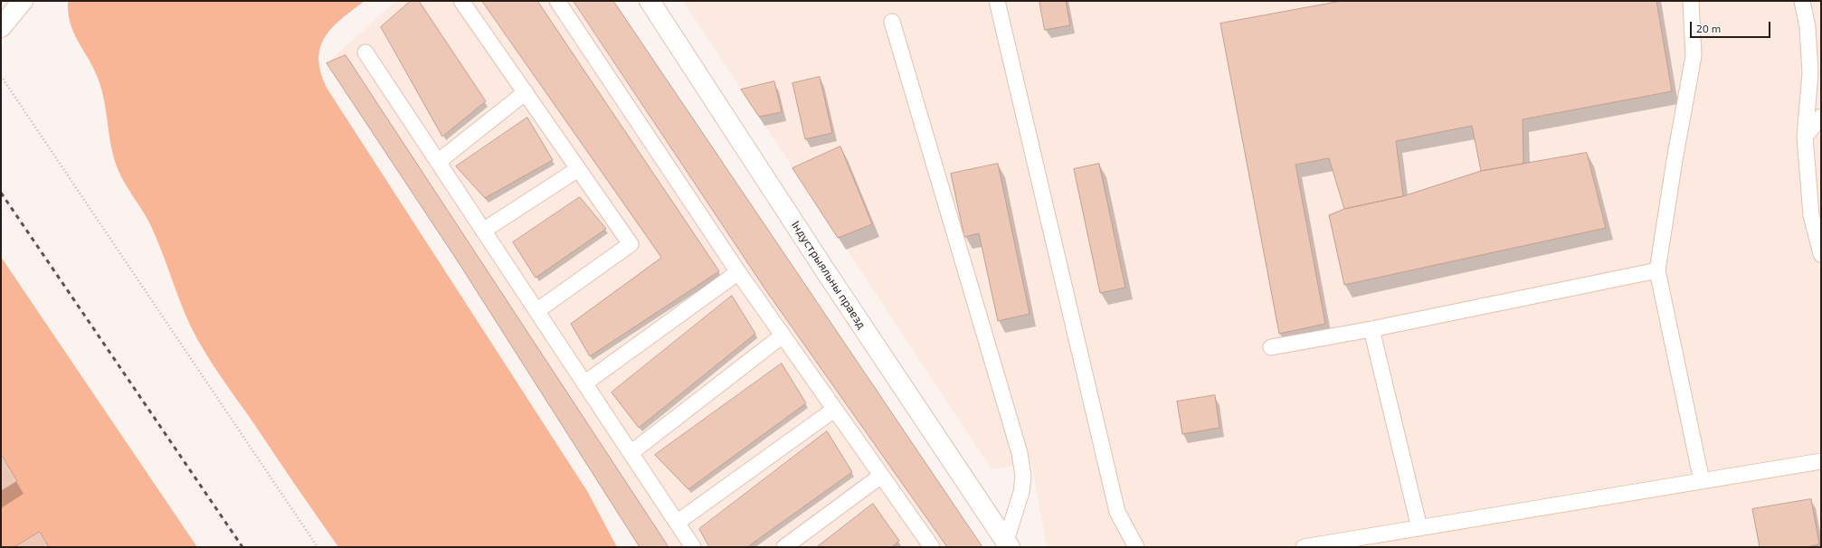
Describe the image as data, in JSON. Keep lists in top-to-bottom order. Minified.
{"streets":{"street":["Індустрыяльны праезд"]},"scale_bar":"20 m"}
